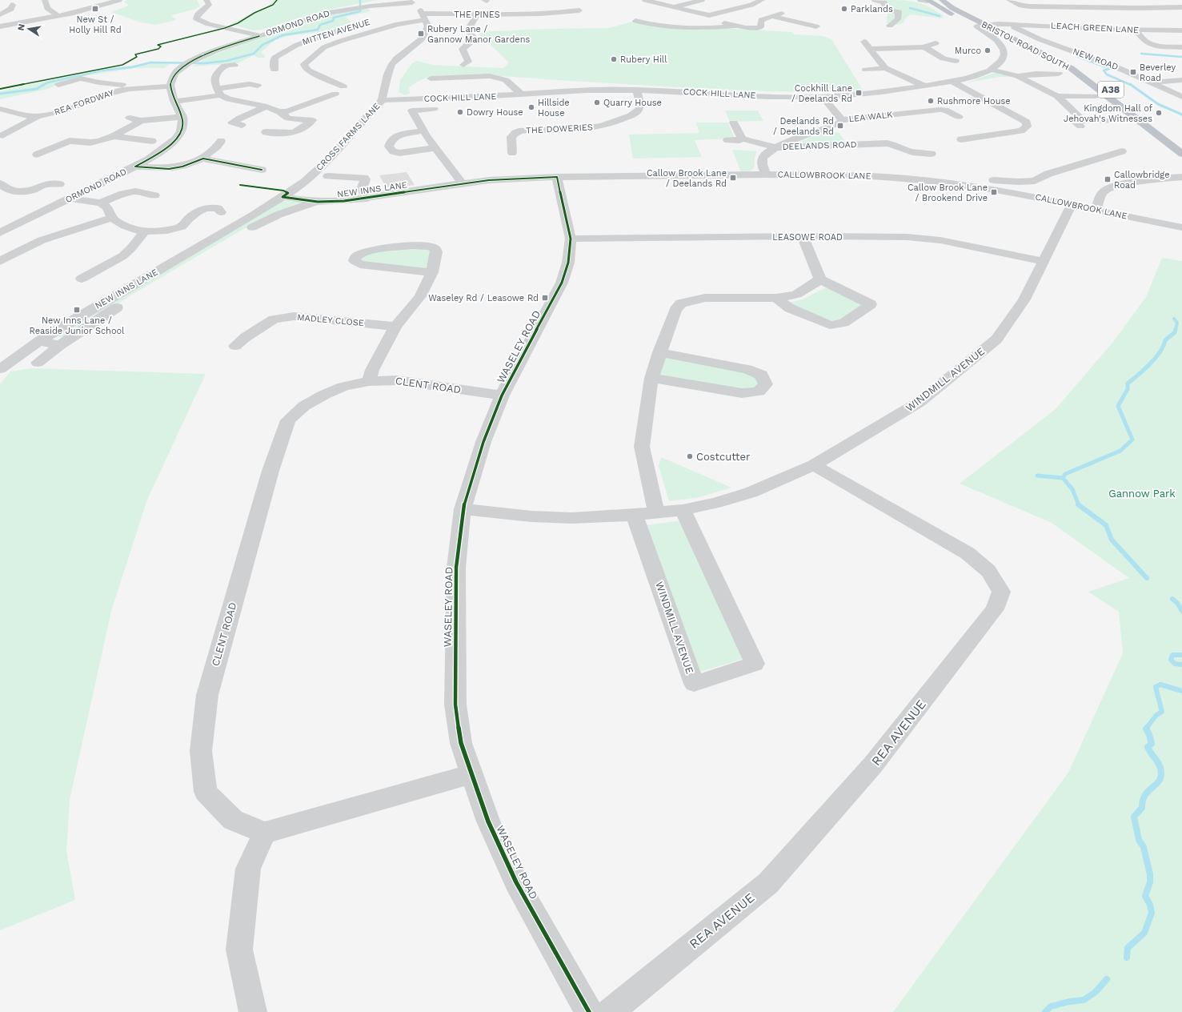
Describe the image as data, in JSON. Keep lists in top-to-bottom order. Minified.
{"streets":{"highway":["BRISTOL ROAD SOUTH","A38"],"street":["THE PINES","ORMOND ROAD","LEACH GREEN LANE","MITTEN AVENUE","NEW ROAD","COCK HILL LANE","REA FORDWAY","LEA WALK","THE DOWERIES","CROSS FARMS LANE","DEELANDS ROAD","CALLOWBROOK LANE","NEW INNS LANE","LEASOWE ROAD","MADLEY CLOSE","WASELEY ROAD","WINDMILL AVENUE","CLENT ROAD","REA AVENUE"]},"crossings":[["ORMOND ROAD","MITTEN AVENUE"],["ORMOND ROAD","REA FORDWAY"],["LEACH GREEN LANE","NEW ROAD"],["LEACH GREEN LANE","COCK HILL LANE"],["COCK HILL LANE","THE DOWERIES"],["COCK HILL LANE","CROSS FARMS LANE"],["LEA WALK","DEELANDS ROAD"],["CROSS FARMS LANE","NEW INNS LANE"],["DEELANDS ROAD","CALLOWBROOK LANE"],["CALLOWBROOK LANE","NEW INNS LANE"],["CALLOWBROOK LANE","WASELEY ROAD"],["CALLOWBROOK LANE","WINDMILL AVENUE"],["LEASOWE ROAD","WASELEY ROAD"],["LEASOWE ROAD","WINDMILL AVENUE"],["WASELEY ROAD","WINDMILL AVENUE"],["WASELEY ROAD","CLENT ROAD"],["WINDMILL AVENUE","REA AVENUE"]],"parks":["Gannow Park"],"places":{"transit":["New St / Holly Hill Rd","Rubery Lane / Gannow Manor Gardens","Beverley Road","Cockhill Lane / Deelands Rd","Deelands Rd / Deelands Rd","Callow Brook Lane / Deelands Rd","Callowbridge Road","Callow Brook Lane / Brookend Drive","Waseley Rd / Leasowe Rd","New Inns Lane / Reaside Junior School"],"other":["Parklands","Murco","Rubery Hill","Rushmore House","Quarry House","Hillside House","Dowry House","Kingdom Hall of Jehovah's Witnesses","Costcutter"]},"north":"left"}
